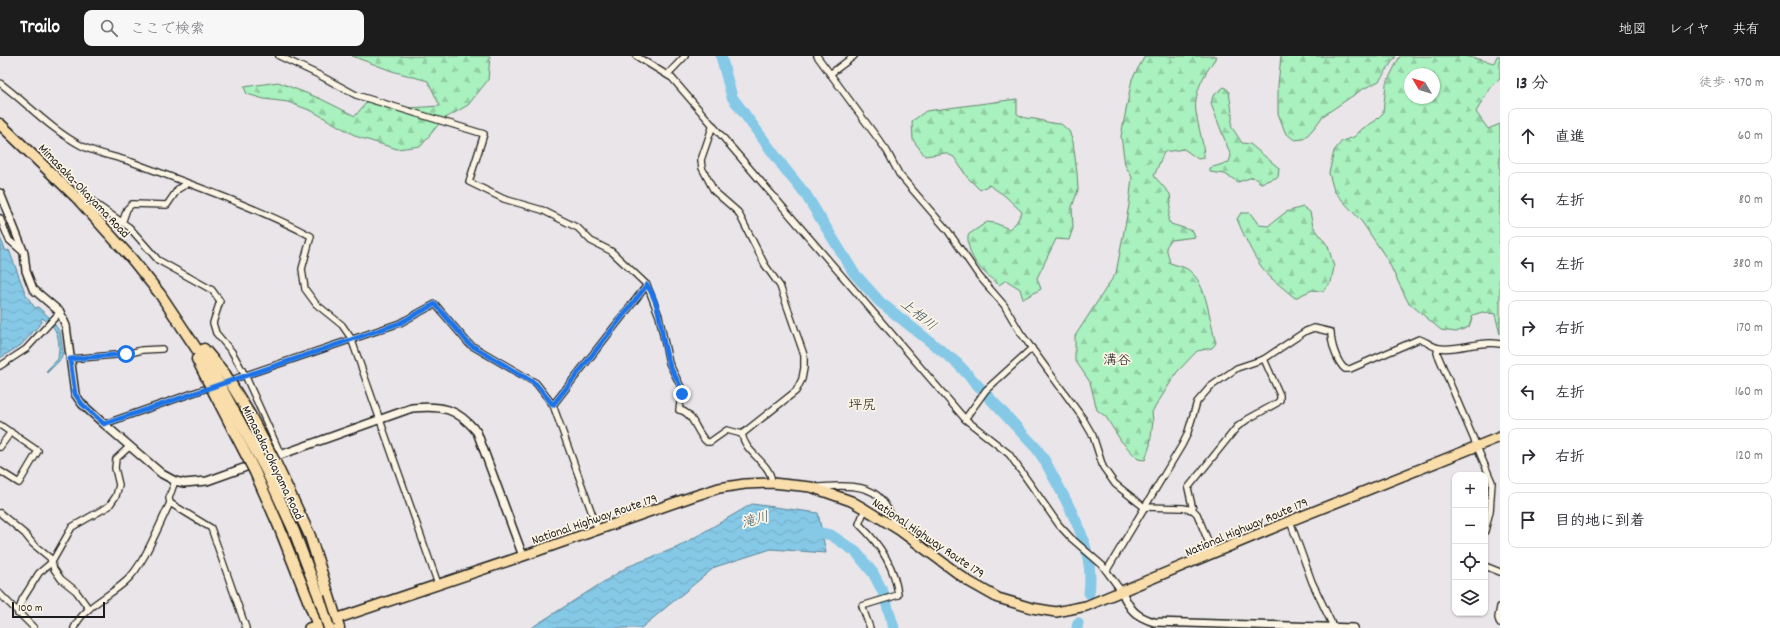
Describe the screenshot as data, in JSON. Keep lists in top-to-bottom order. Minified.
{"streets":{"highway":["Mimasaka-Okayama Road","National Highway Route 179"]},"districts":["溝谷","坪尻"],"water":["上相川","滝川"],"scale_bar":"100 m","north":"top left","page":{"header":"Trailo","search":"ここで検索","nav":["地図","レイヤ","共有"],"heading":["13 分","徒歩 · 970 m"],"list":[["直進","60 m"],["左折","80 m"],["左折","380 m"],["右折","170 m"],["左折","160 m"],["右折","120 m"],"目的地に到着"],"map_buttons":["+","−"],"scale":"100 m"}}
